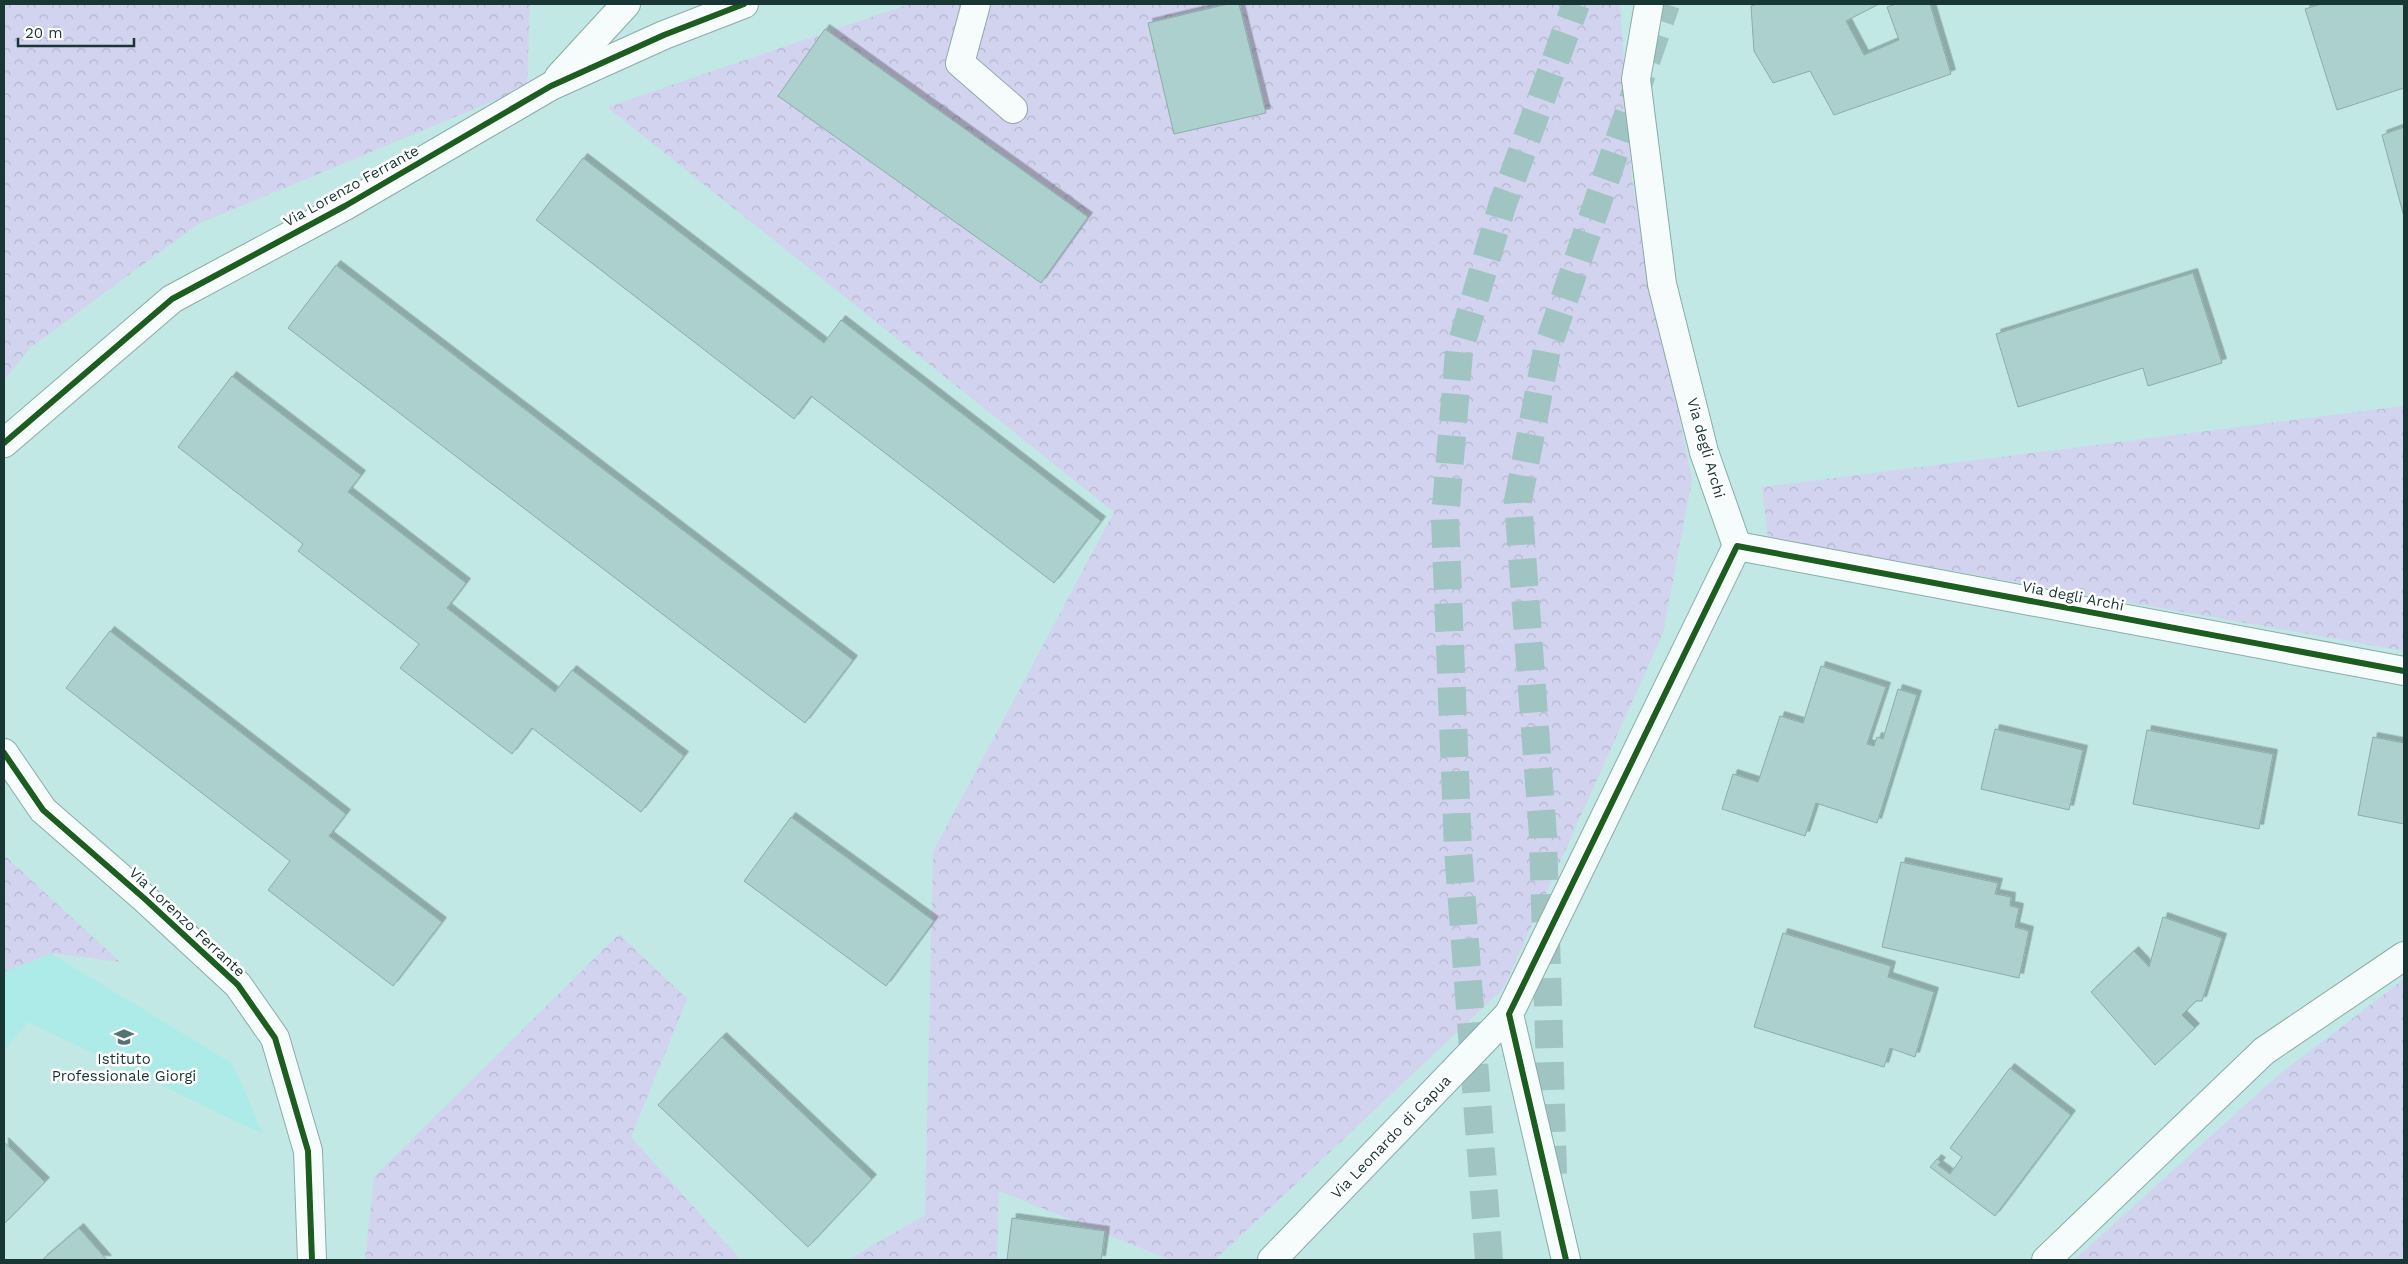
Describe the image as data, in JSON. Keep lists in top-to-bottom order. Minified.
{"streets":{"street":["Via Lorenzo Ferrante","Via degli Archi","Via Leonardo di Capua"]},"crossings":[["Via degli Archi","Via Leonardo di Capua"]],"places":{"school or university":["Istituto Professionale Giorgi"]},"scale_bar":"20 m"}
